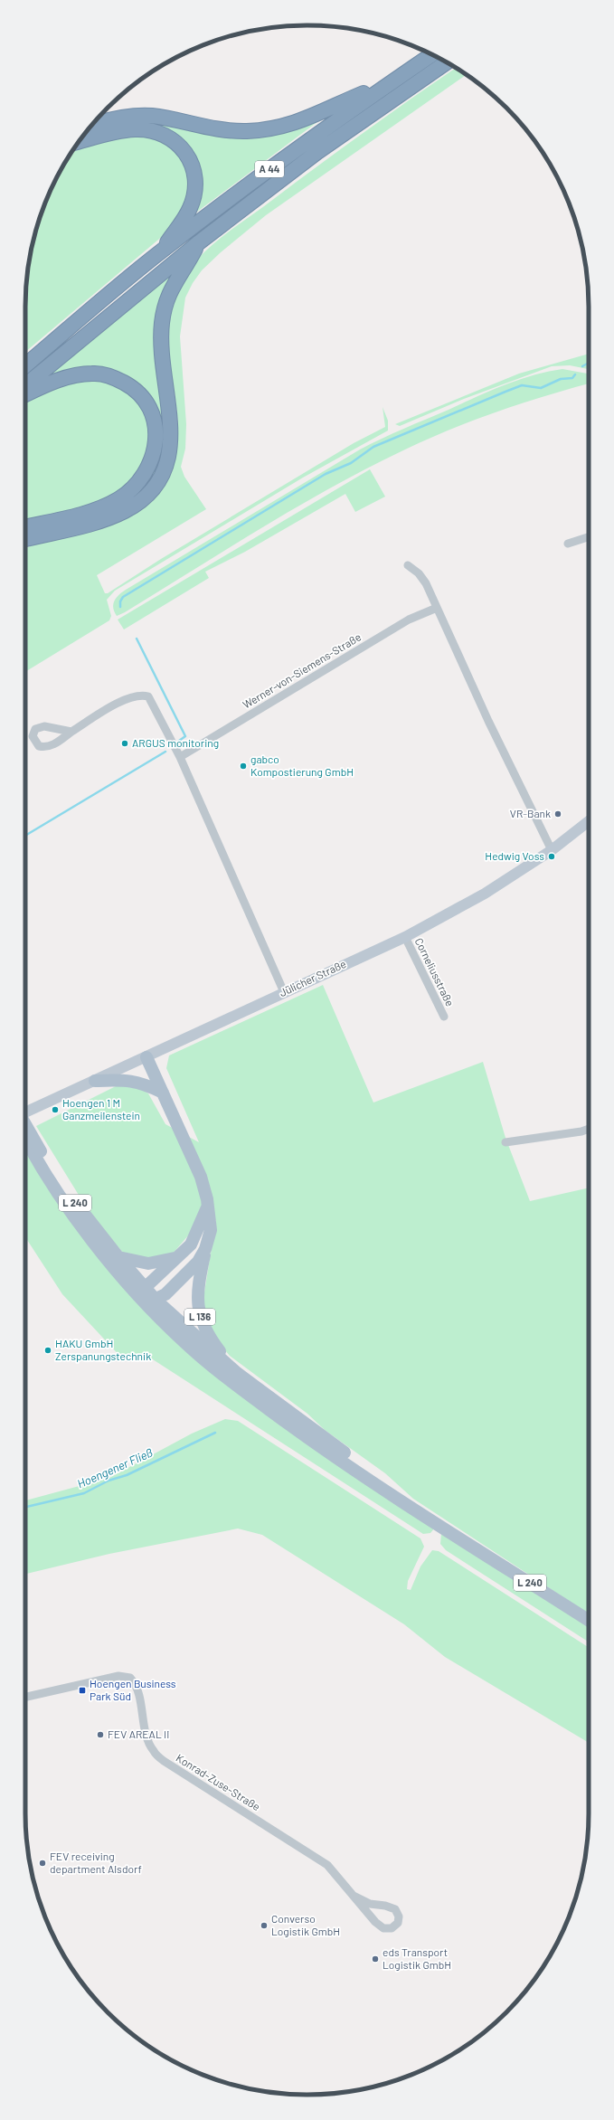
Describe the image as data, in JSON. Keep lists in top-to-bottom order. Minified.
{"streets":{"highway":["A 44"],"main road":["Jülicher Straße","L 240","L 136"],"street":["Werner-von-Siemens-Straße","Corneliusstraße","Konrad-Zuse-Straße"]},"crossings":[["Corneliusstraße","Jülicher Straße"],["Jülicher Straße","L 136"],["L 240","L 136"]],"water":["Hoengener Fließ"],"places":{"other":["ARGUS monitoring","gabco Kompostierung GmbH","VR-Bank","Hedwig Voss","Hoengen 1 M Ganzmeilenstein","HAKU GmbH Zerspanungstechnik","FEV AREAL II","FEV receiving department Alsdorf","Converso Logistik GmbH","eds Transport Logistik GmbH"],"transit":["Hoengen Business Park Süd"]}}
